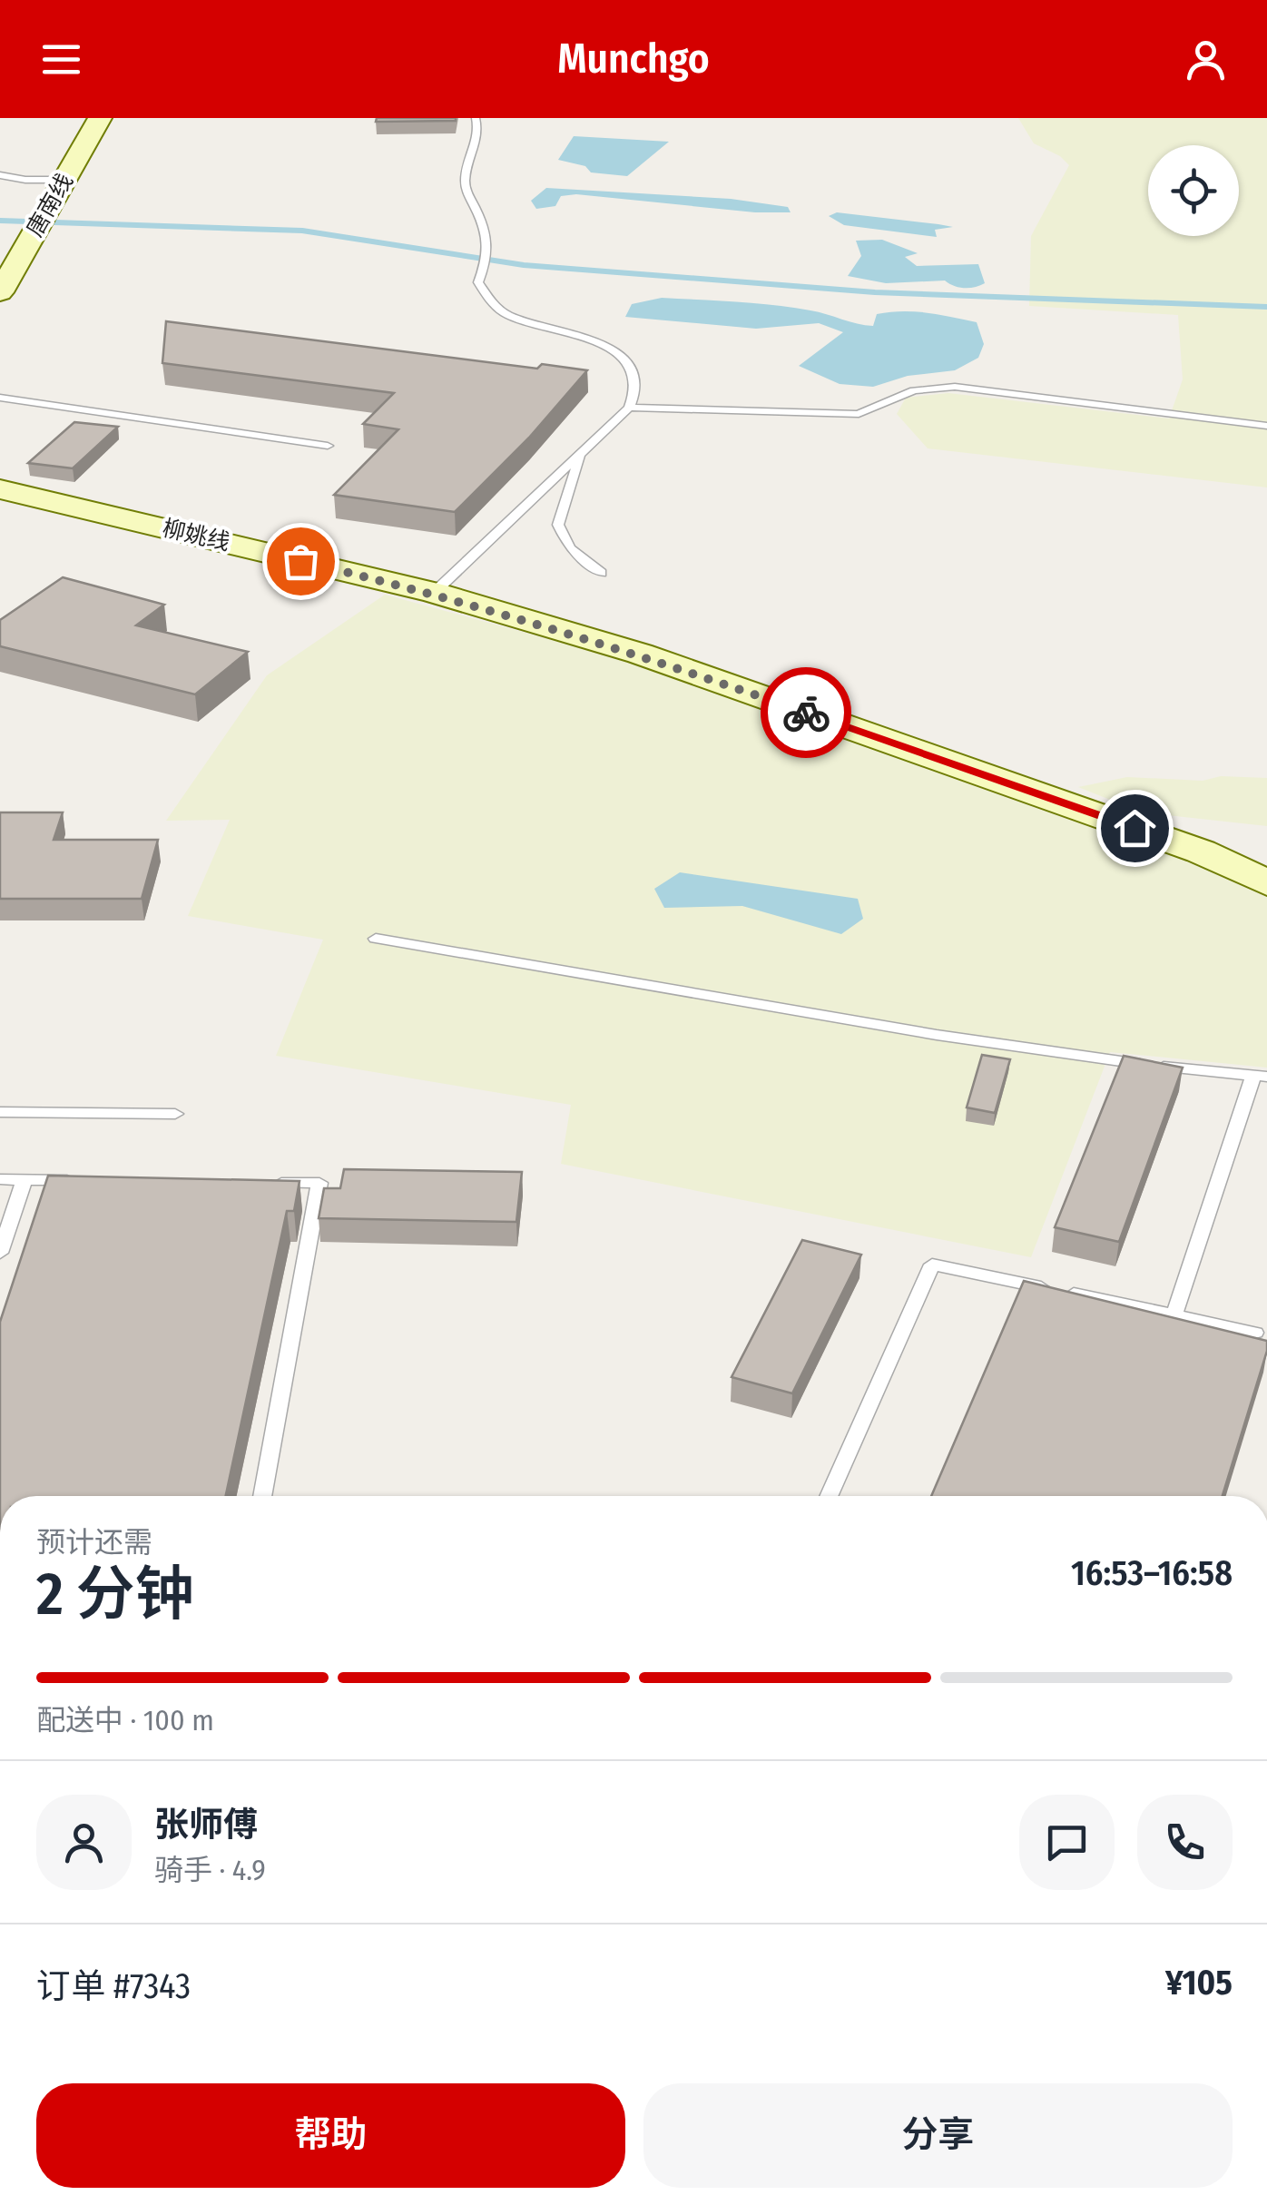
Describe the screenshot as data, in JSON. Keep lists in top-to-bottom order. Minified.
{"streets":{"street":["唐南线","柳姚线"]},"page":{"header":"Munchgo","heading":["2 分钟","预计还需","16:53–16:58"],"panel":["张师傅","骑手 · 4.9","订单 #7343","¥105"],"bar":"配送中 · 100 m","buttons":["帮助","分享"]}}
